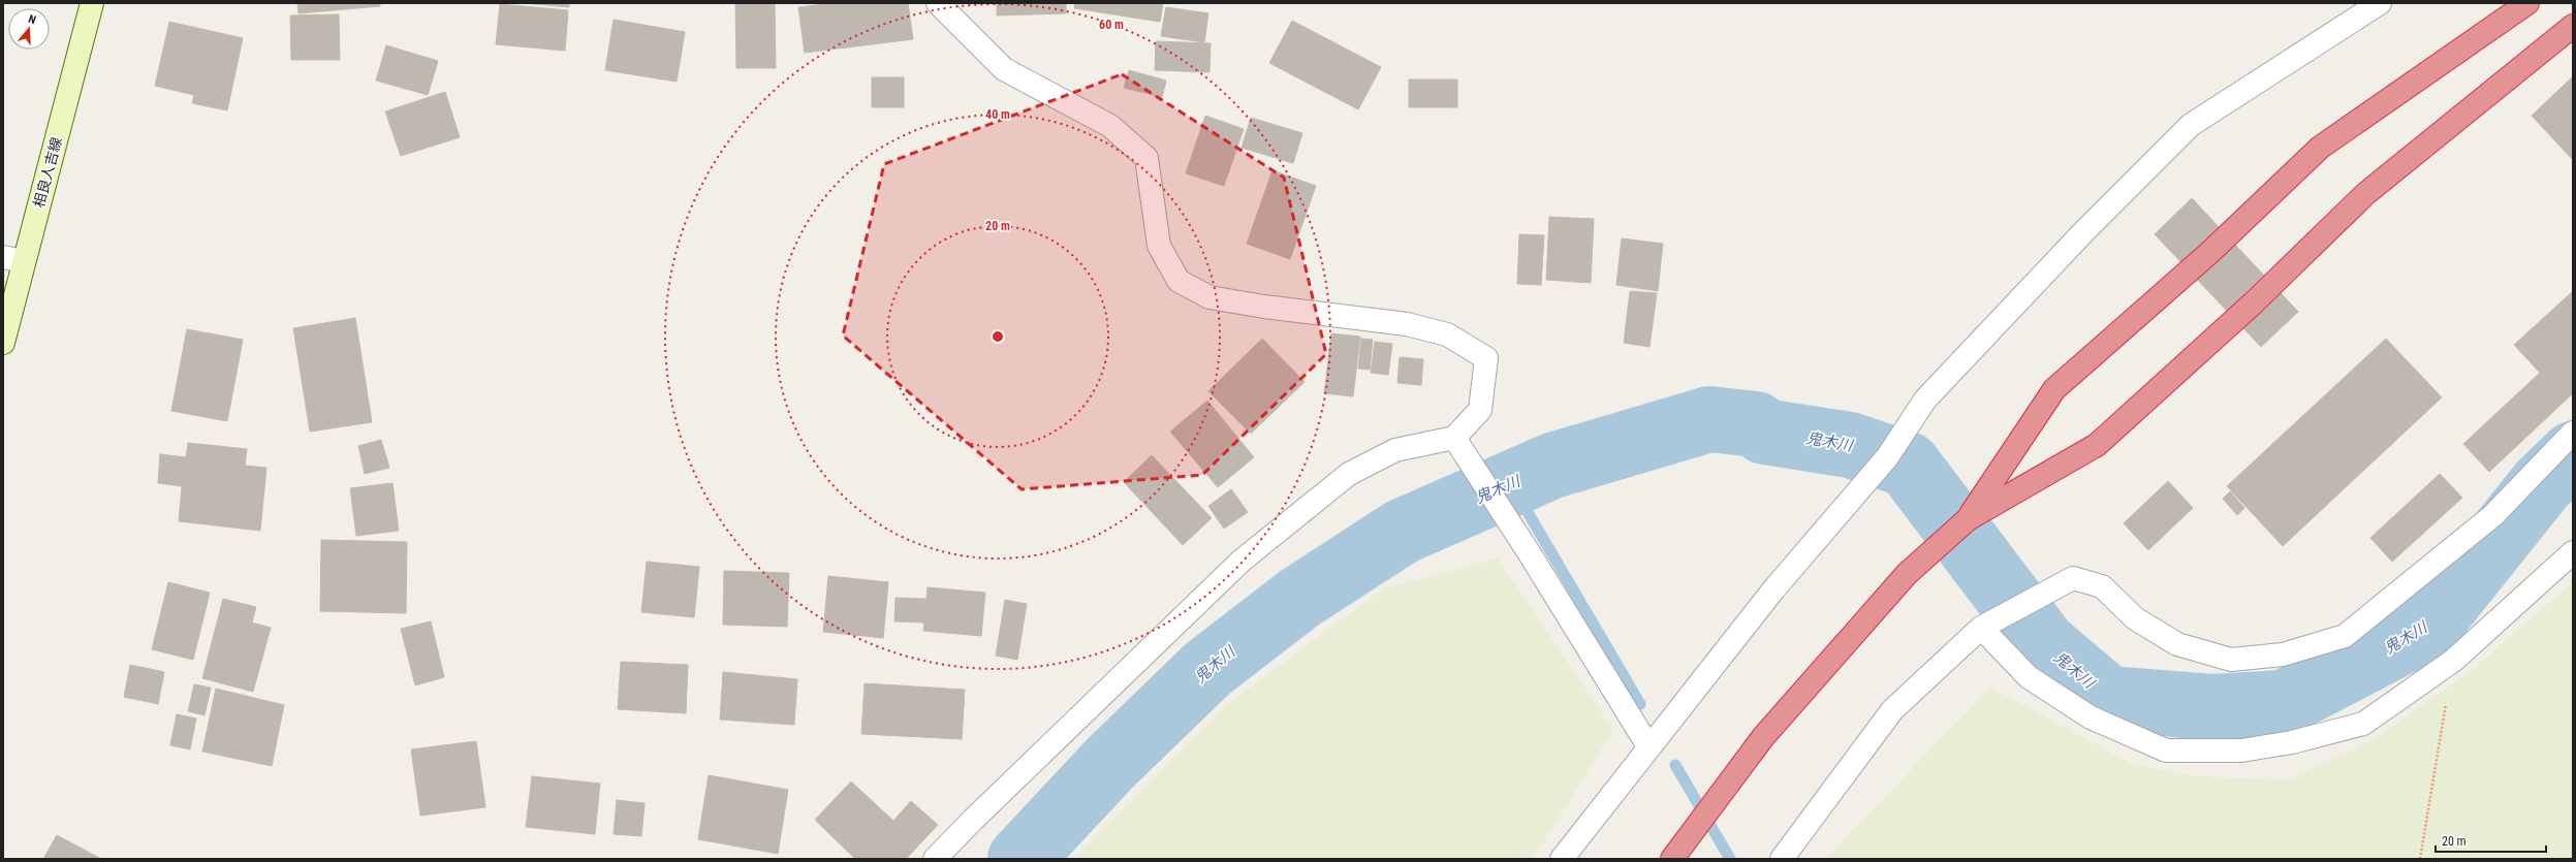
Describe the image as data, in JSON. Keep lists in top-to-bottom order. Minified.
{"streets":{"main road":["相良人吉線"]},"water":["鬼木川"],"scale_bar":"20 m","north":"top","rings":["60 m","40 m","20 m"]}
